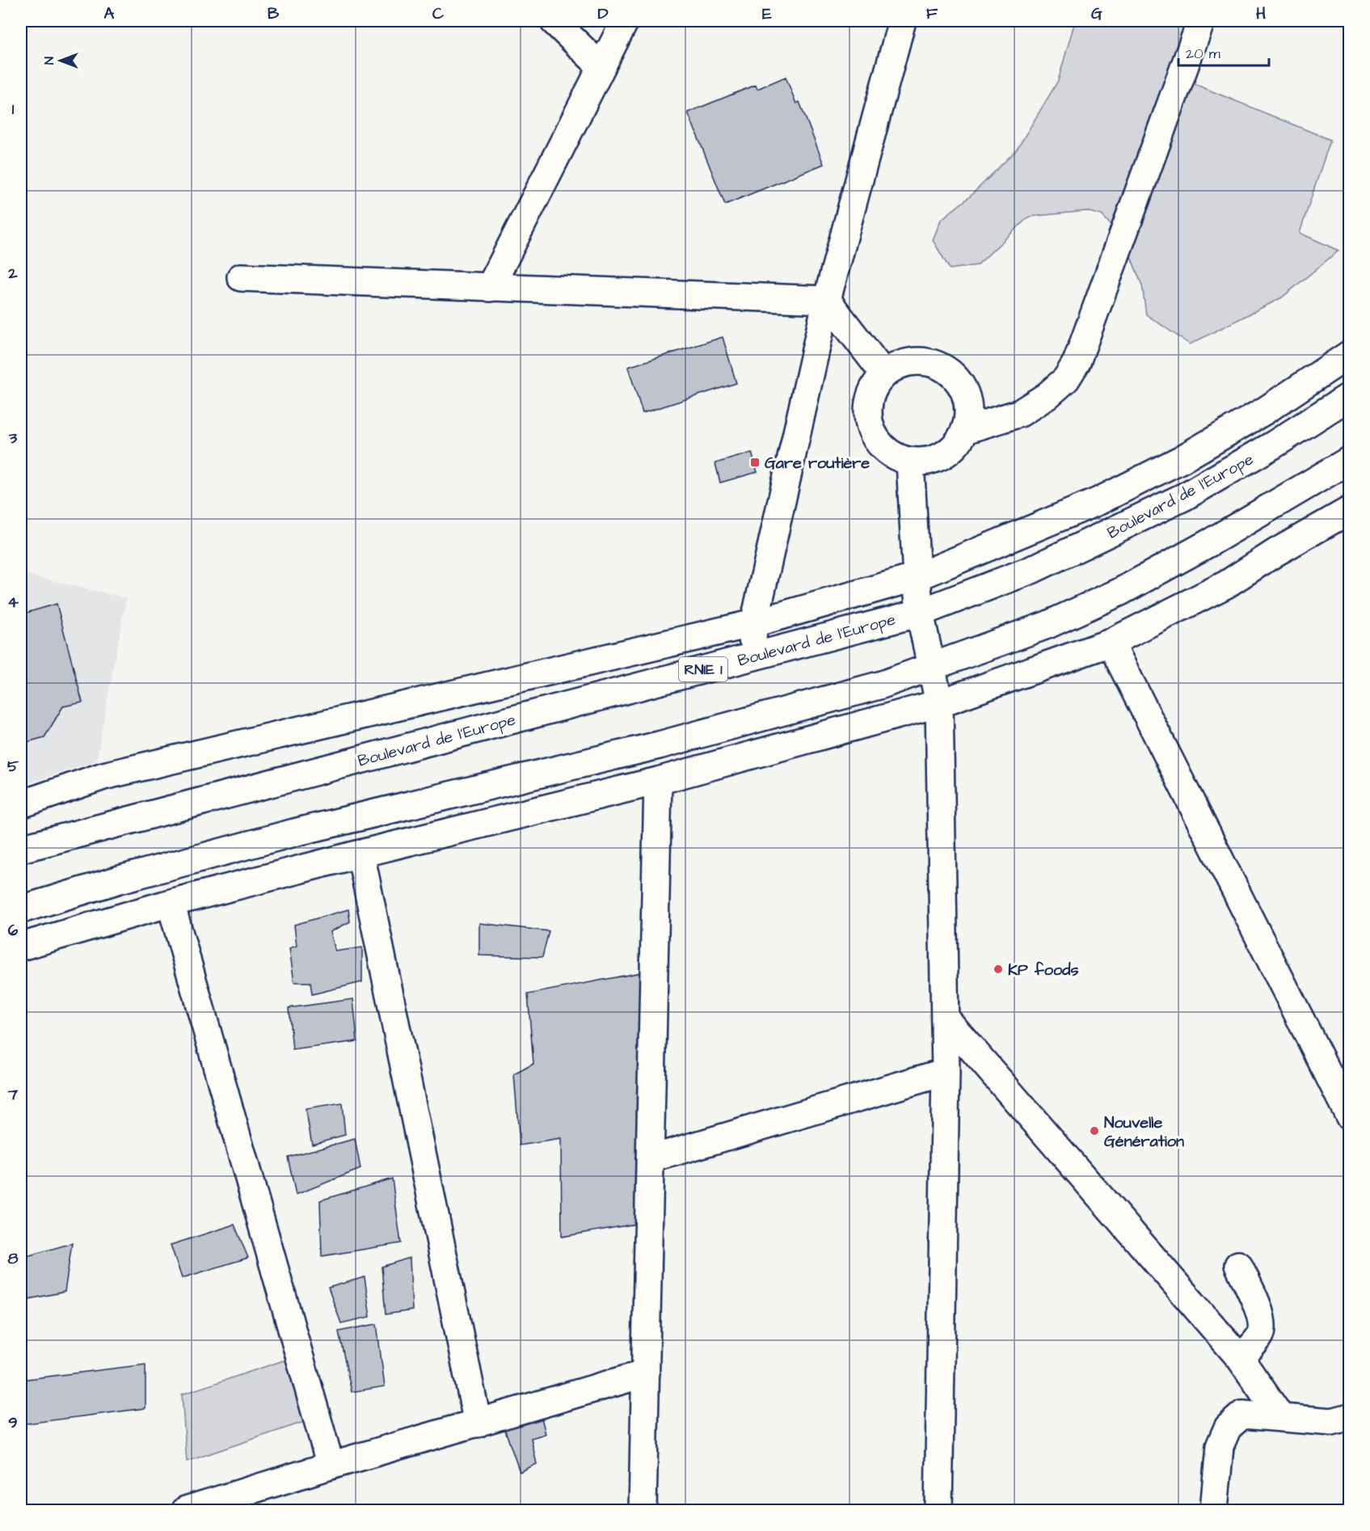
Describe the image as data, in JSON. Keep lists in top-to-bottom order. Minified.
{"streets":{"main road":["Boulevard de l’Europe","RNIE 1"]},"places":{"transit":["Gare routière"],"other":["KP foods","Nouvelle Génération"]},"scale_bar":"20 m","north":"left","grid":{"columns":["A","B","C","D","E","F","G","H"],"rows":["1","2","3","4","5","6","7","8","9"]}}
